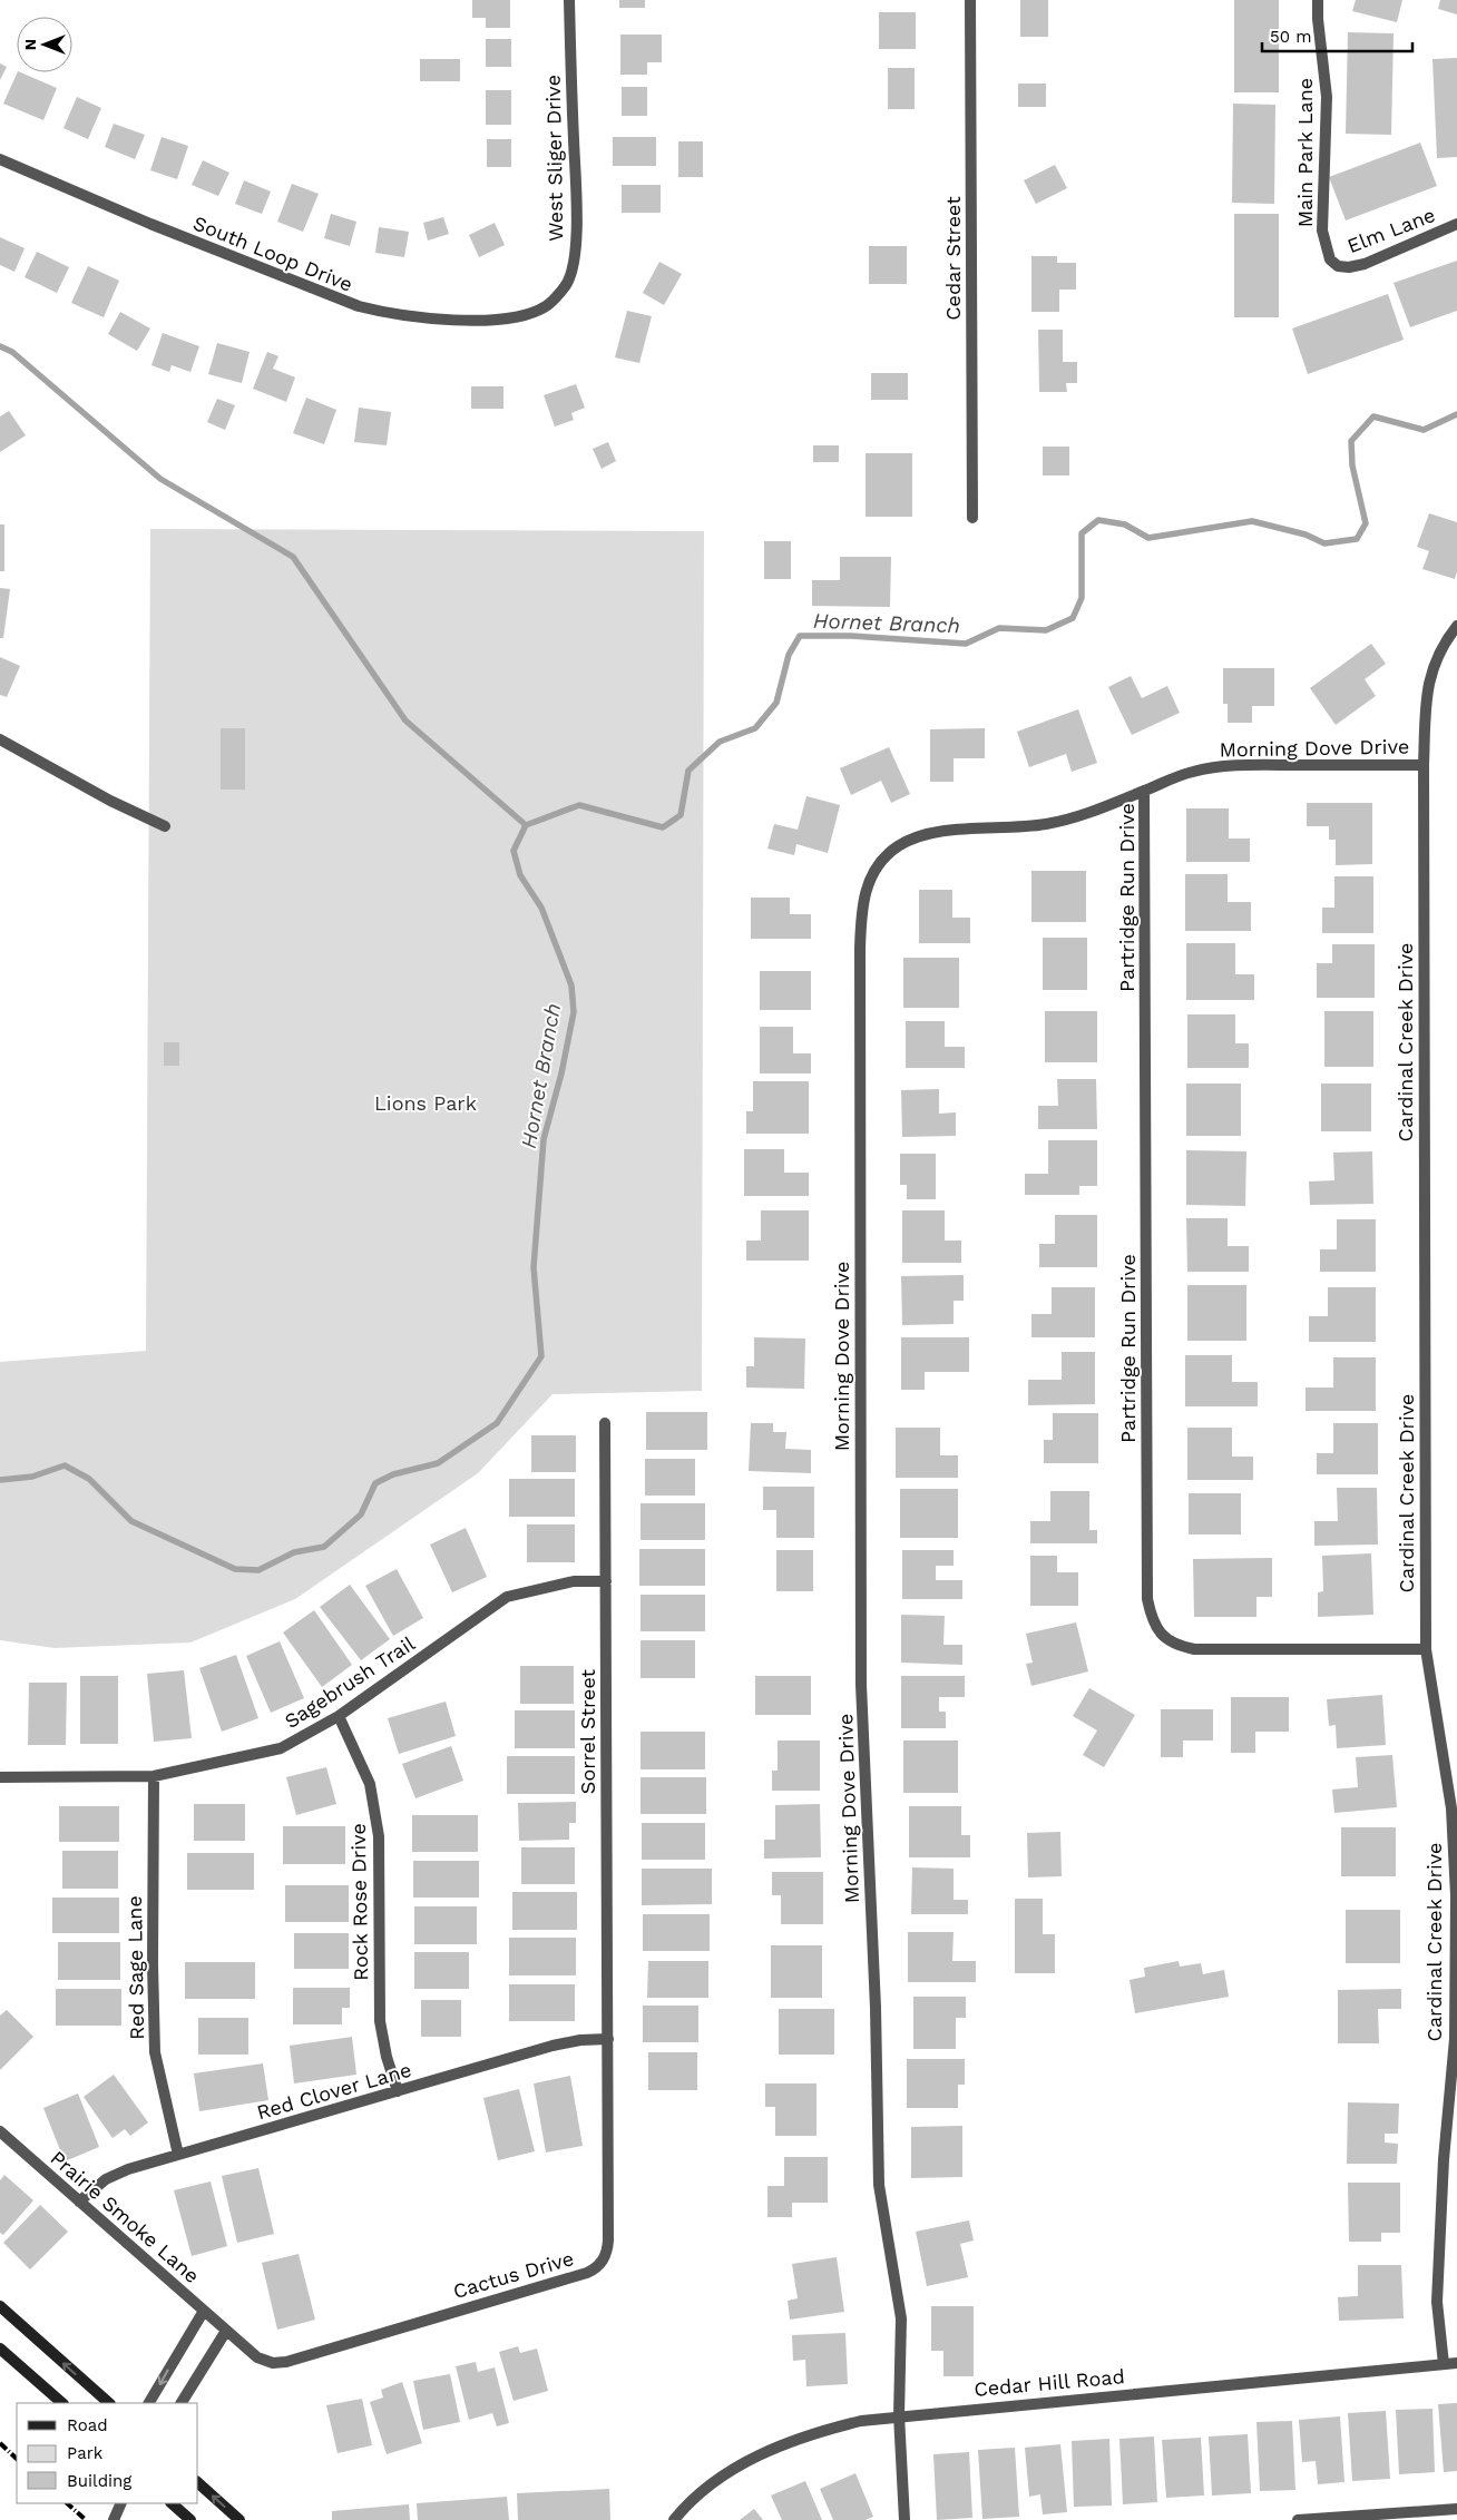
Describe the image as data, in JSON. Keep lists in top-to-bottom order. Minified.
{"streets":{"street":["Main Park Lane","West Sliger Drive","Elm Lane","South Loop Drive","Cedar Street","Morning Dove Drive","Partridge Run Drive","Cardinal Creek Drive","Sagebrush Trail","Sorrel Street","Rock Rose Drive","Red Sage Lane","Red Clover Lane","Prairie Smoke Lane","Cactus Drive","Cedar Hill Road"]},"crossings":[["Main Park Lane","Elm Lane"],["West Sliger Drive","South Loop Drive"],["Morning Dove Drive","Partridge Run Drive"],["Morning Dove Drive","Cardinal Creek Drive"],["Morning Dove Drive","Cedar Hill Road"],["Partridge Run Drive","Cardinal Creek Drive"],["Cardinal Creek Drive","Cedar Hill Road"],["Sagebrush Trail","Sorrel Street"],["Sagebrush Trail","Rock Rose Drive"],["Sagebrush Trail","Red Sage Lane"],["Sorrel Street","Red Clover Lane"],["Sorrel Street","Cactus Drive"],["Rock Rose Drive","Red Clover Lane"],["Red Sage Lane","Red Clover Lane"],["Red Clover Lane","Prairie Smoke Lane"],["Red Clover Lane","Cactus Drive"],["Prairie Smoke Lane","Cactus Drive"]],"water":["Hornet Branch"],"parks":["Lions Park"],"legend":["Road","Park","Building"],"scale_bar":"50 m","north":"left"}
